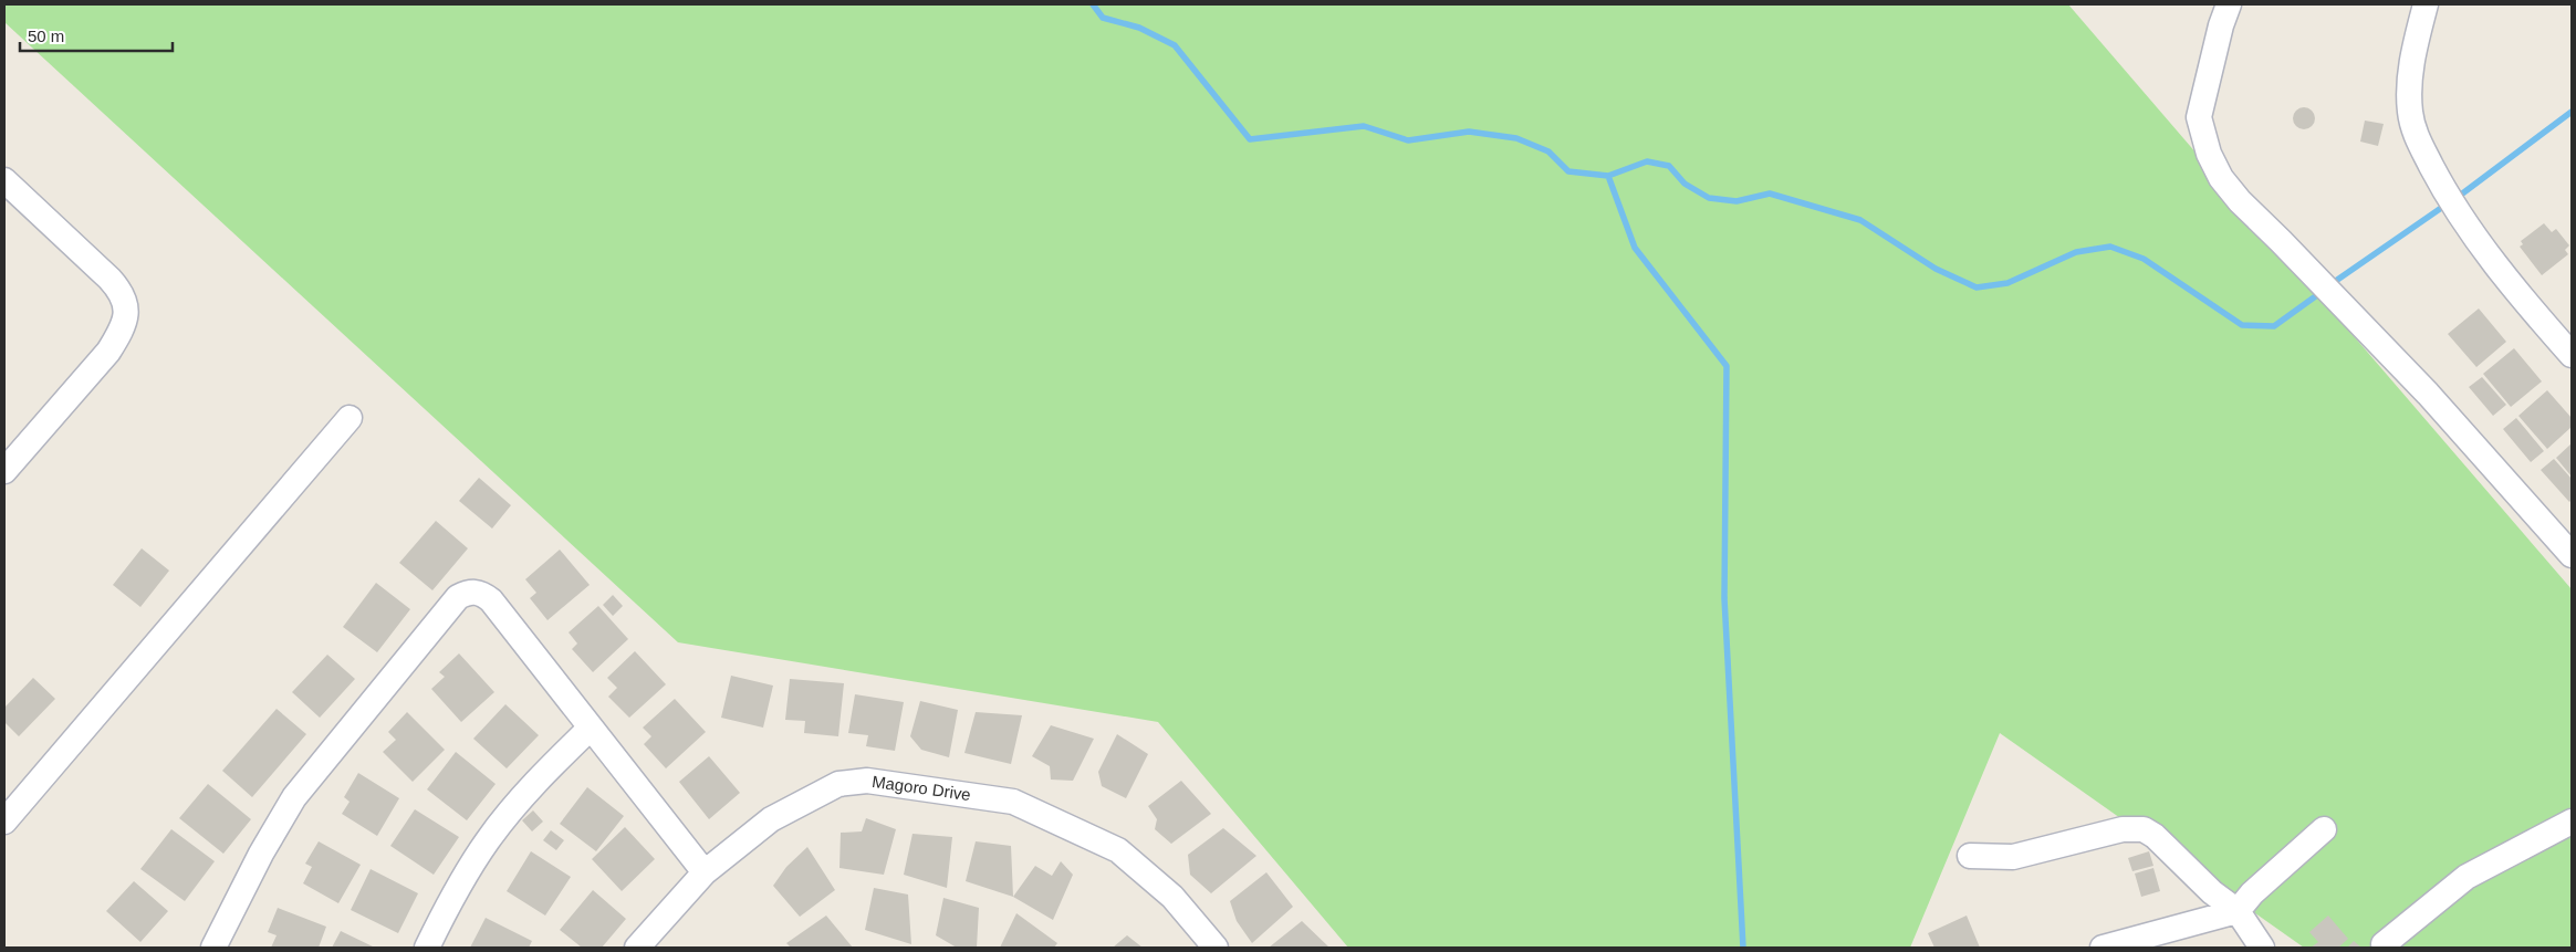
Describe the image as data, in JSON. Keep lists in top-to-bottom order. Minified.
{"streets":{"street":["Magoro Drive"]},"scale_bar":"50 m"}
